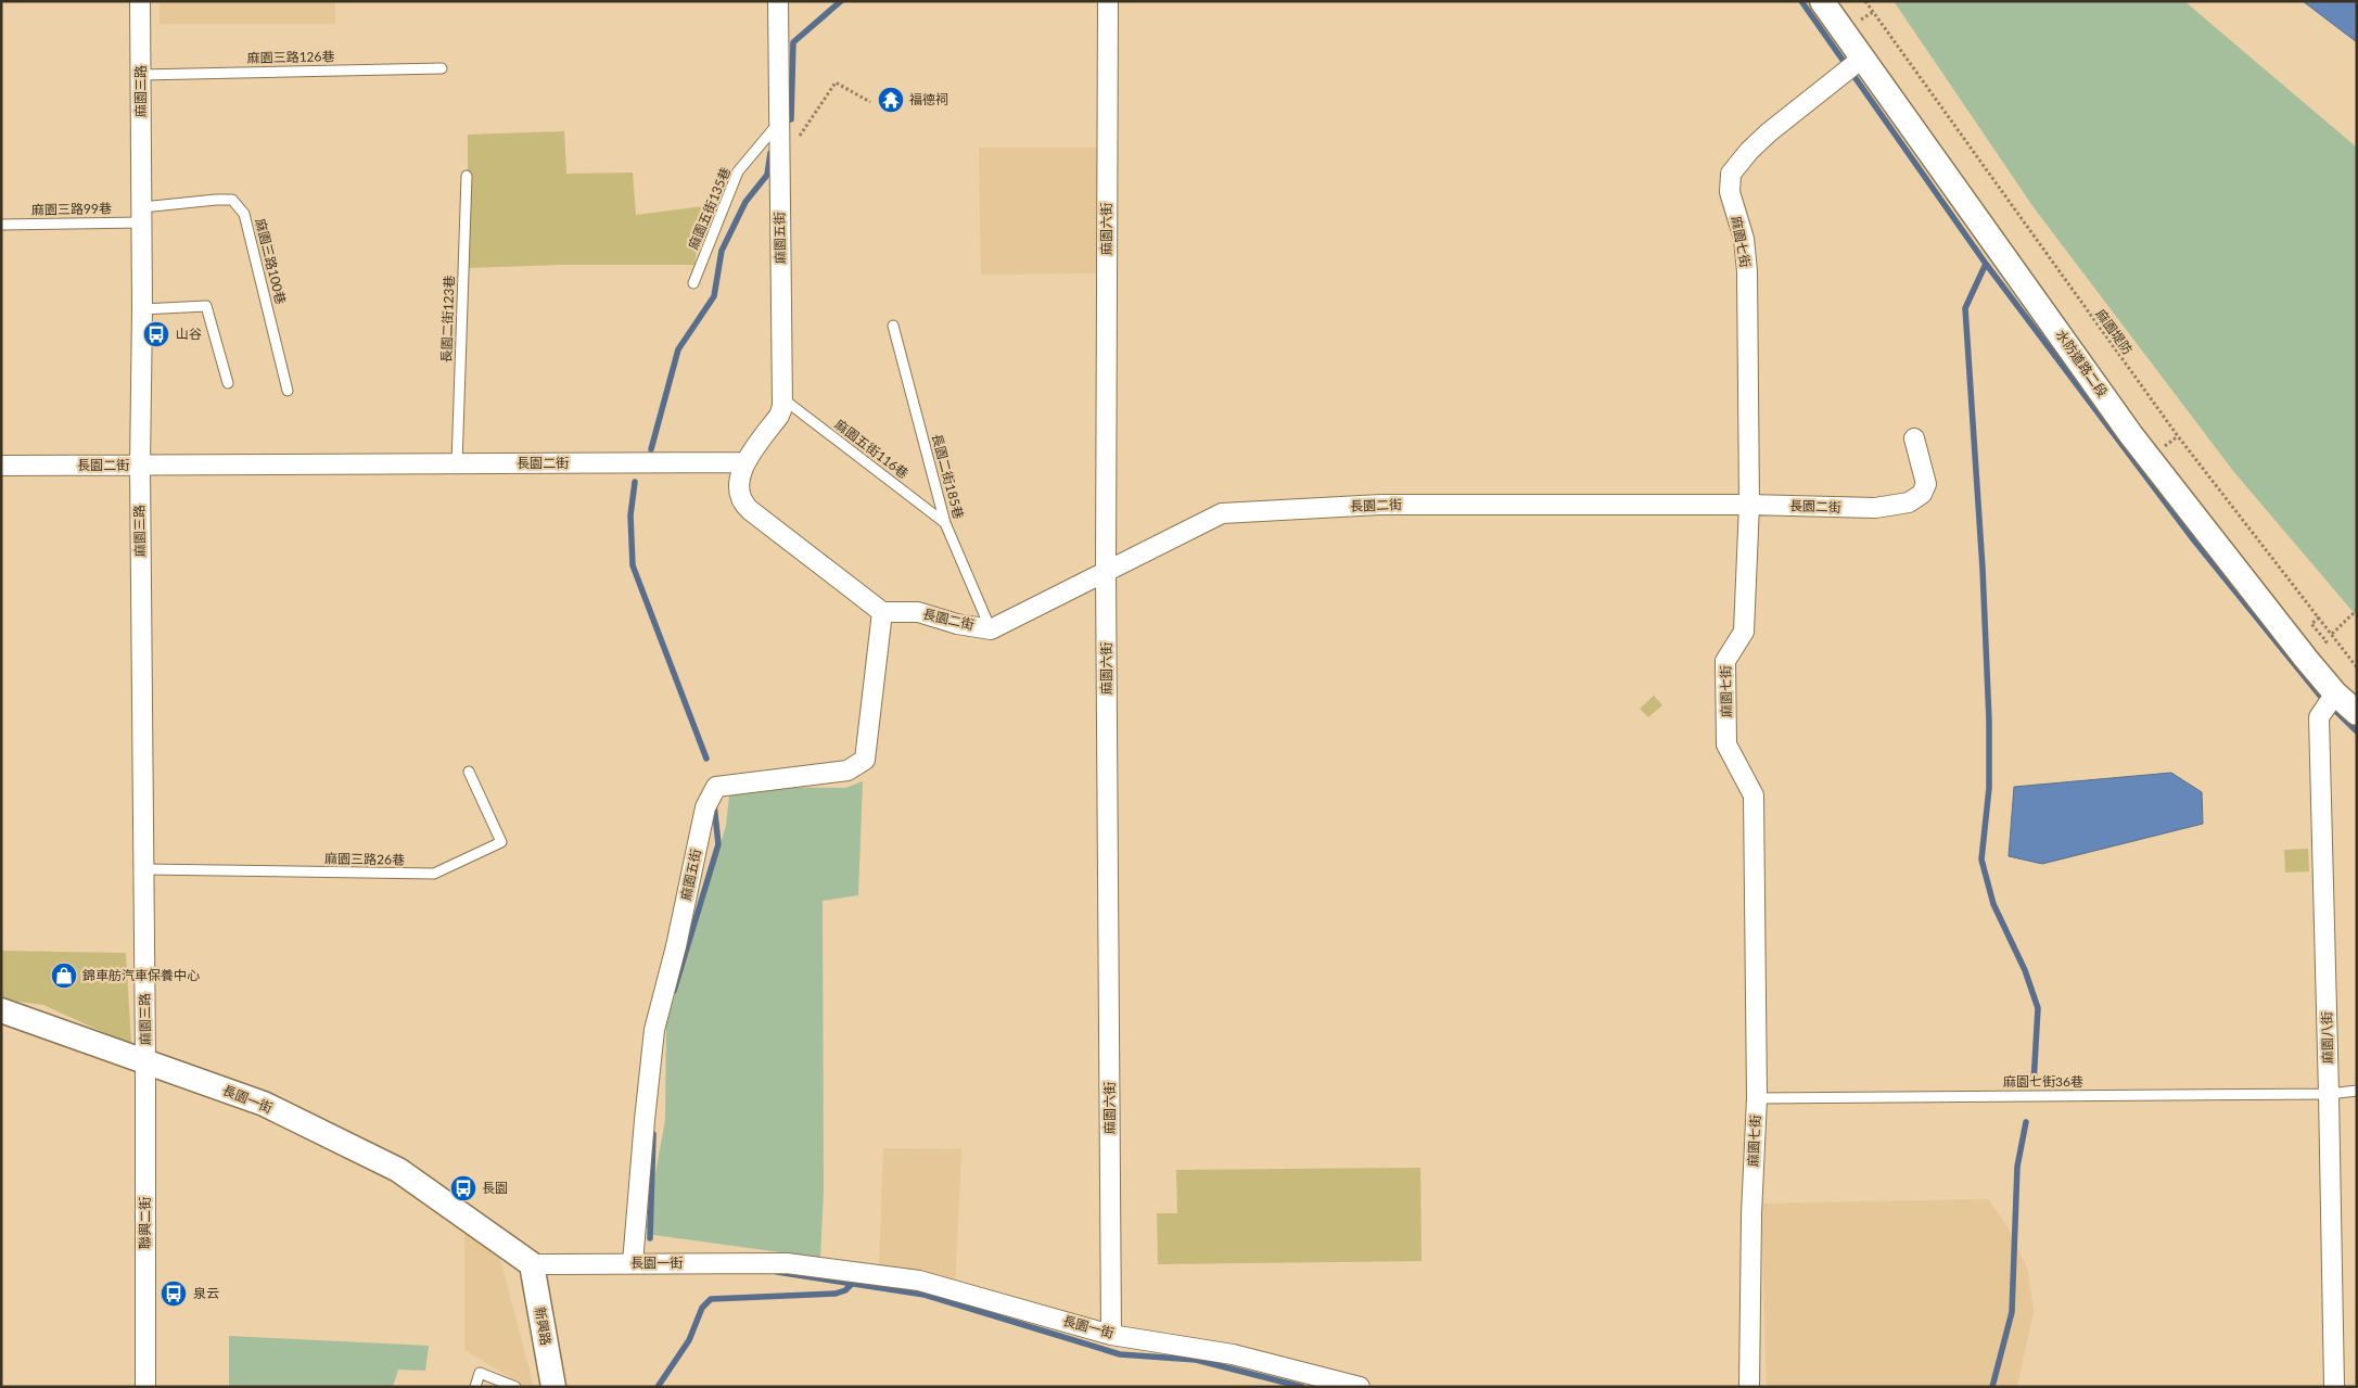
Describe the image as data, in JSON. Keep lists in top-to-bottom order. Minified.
{"streets":{"street":["麻園三路","麻園六街","麻園五街","麻園七街","水防道路二段","長園二街","麻園八街","長園一街","聯興二街","新興路"],"lane":["麻園三路126巷","麻園五街135巷","麻園三路99巷","麻園三路100巷","長園二街123巷","麻園五街116巷","長園二街185巷","麻園三路26巷","麻園七街36巷"],"path":["麻園堤防"]},"crossings":[["麻園三路126巷","麻園三路"],["麻園三路","麻園三路99巷"],["麻園三路","麻園三路100巷"],["麻園三路","長園二街"],["麻園三路","麻園三路26巷"],["麻園三路","長園一街"],["麻園三路","聯興二街"],["麻園五街135巷","麻園五街"],["麻園三路99巷","麻園三路100巷"],["麻園六街","長園二街"],["麻園六街","長園一街"],["麻園五街","麻園五街116巷"],["麻園五街","長園二街"],["麻園五街","長園一街"],["麻園七街","水防道路二段"],["麻園七街","長園二街"],["麻園七街","麻園七街36巷"],["長園二街123巷","長園二街"],["水防道路二段","麻園八街"],["麻園五街116巷","長園二街185巷"],["長園二街","長園二街185巷"],["麻園八街","麻園七街36巷"],["長園一街","聯興二街"],["長園一街","新興路"]],"places":{"temple":["福德祠"],"bus stop":["山谷","長園","泉云"],"shop":["錦車舫汽車保養中心"]}}
